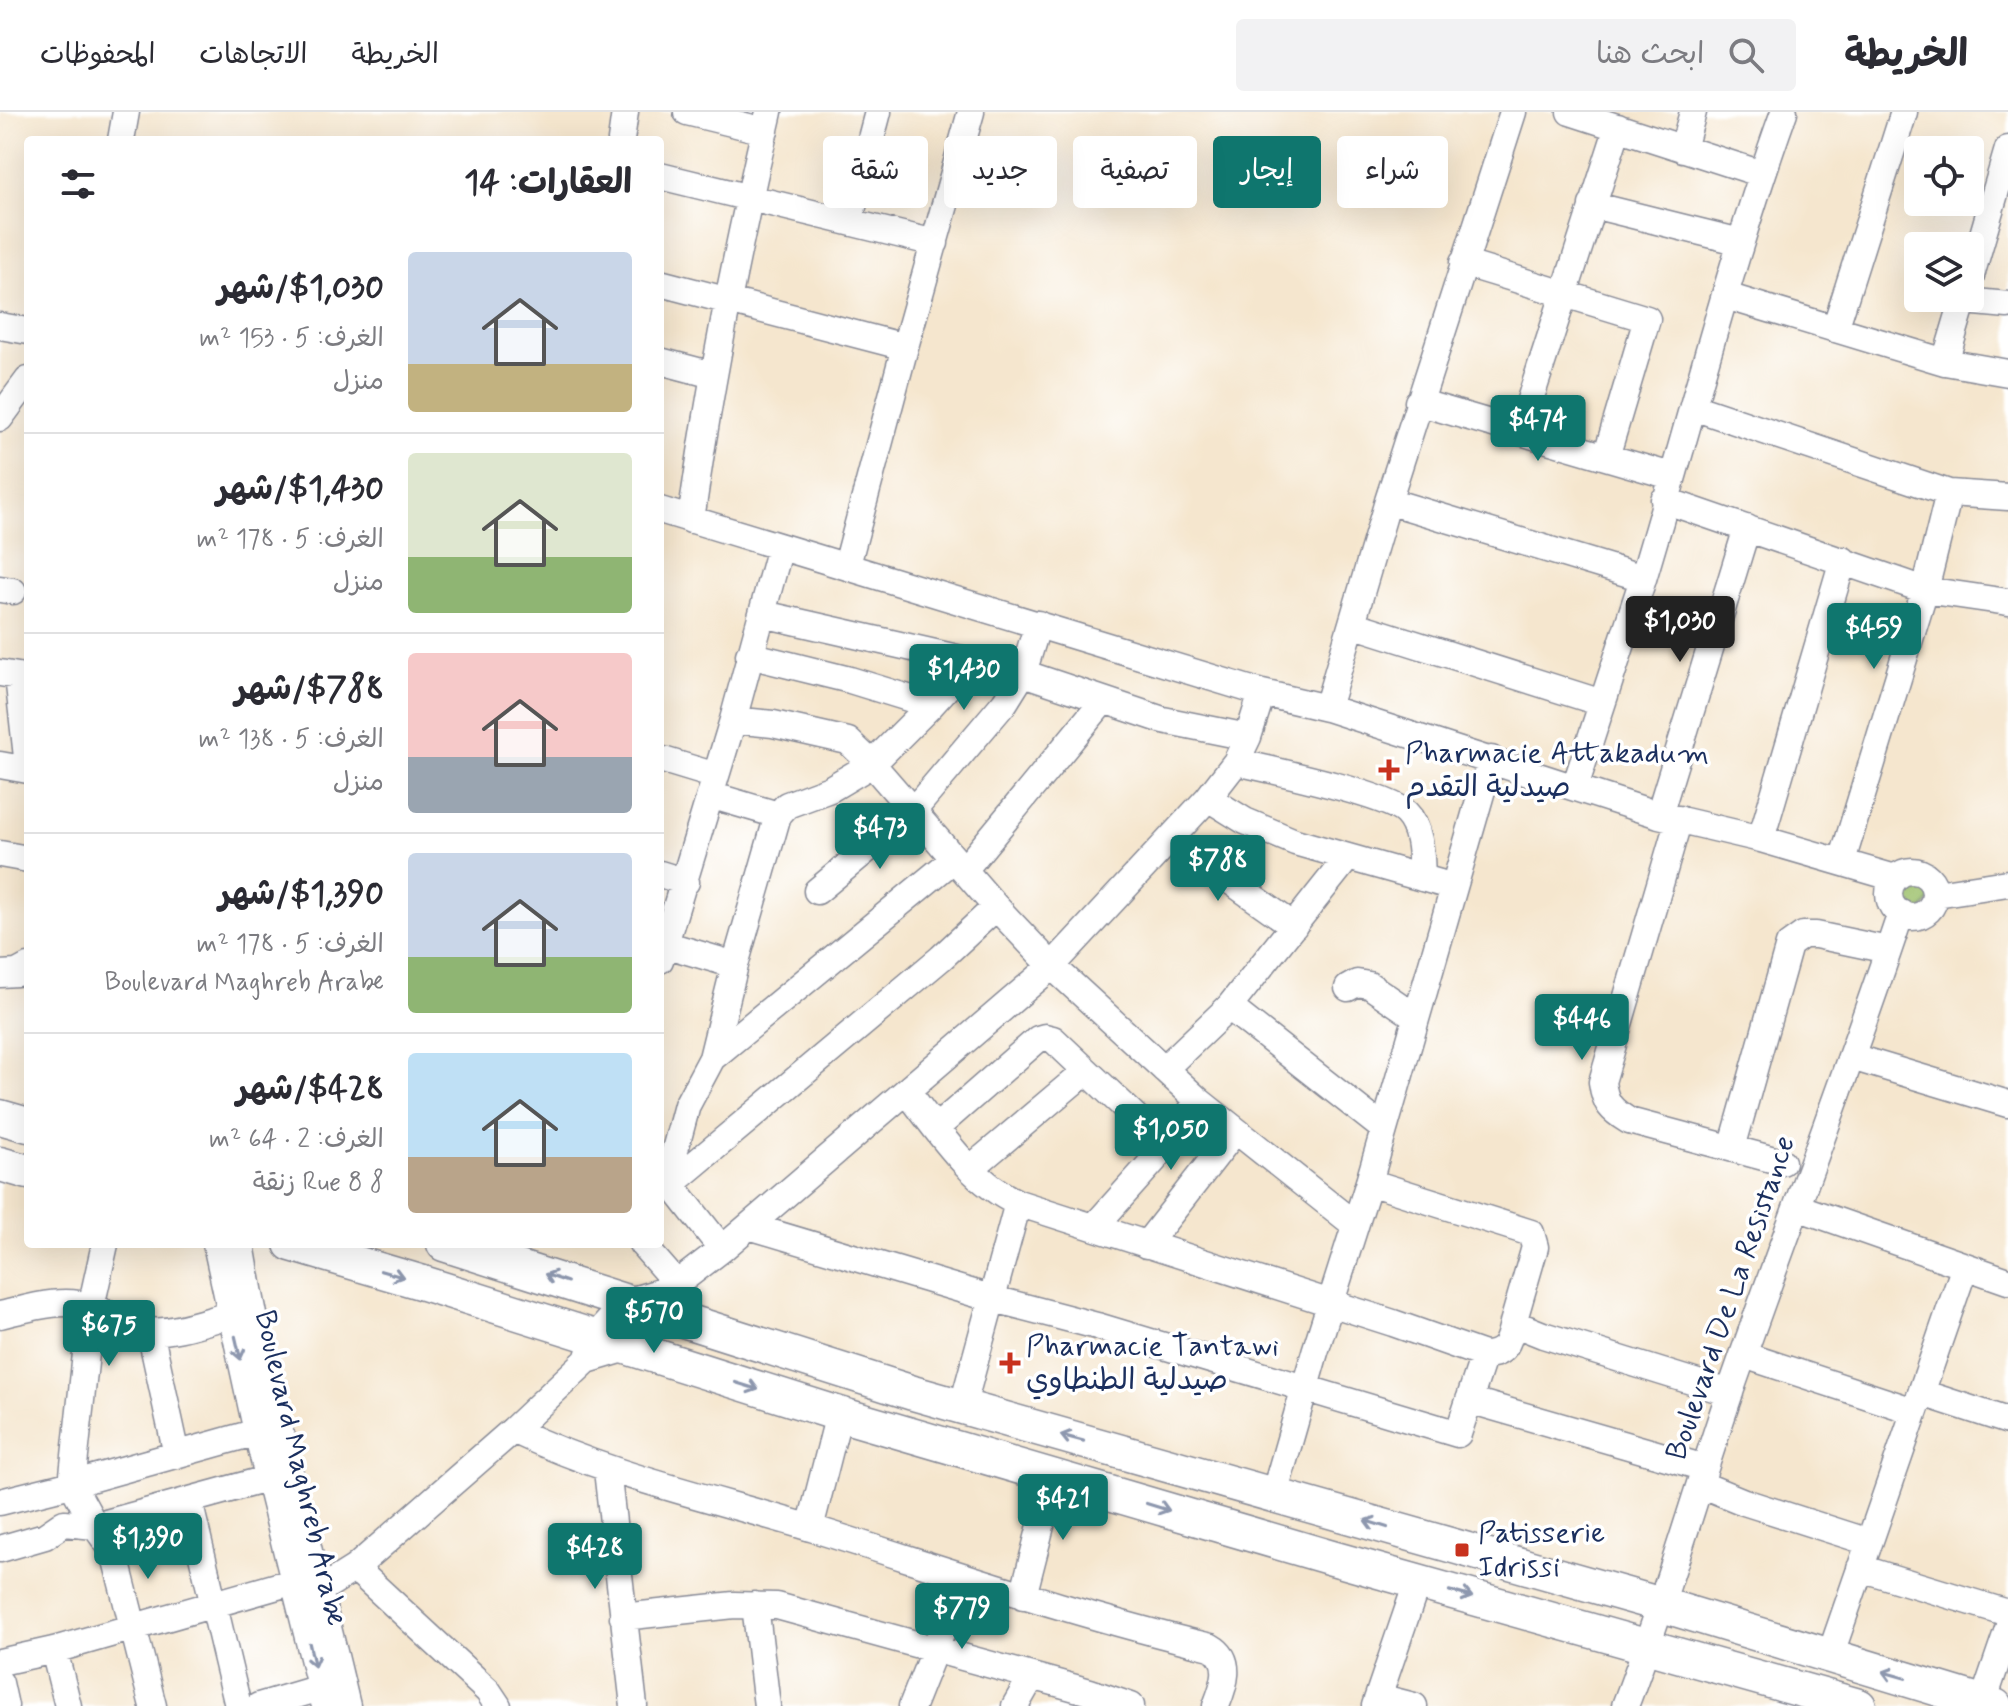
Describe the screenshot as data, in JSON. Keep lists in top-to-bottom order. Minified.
{"streets":{"street":["Boulevard De La Resistance","Boulevard Maghreb Arabe"]},"places":{"health":["Pharmacie Attakadum صيدلية التقدم","Pharmacie Tantawi صيدلية الطنطاوي"],"transit":["Patisserie Idrissi"]},"page":{"header":"الخريطة","search":"ابحث هنا","nav":["الخريطة","الاتجاهات","المحفوظات"],"chip":["شراء","إيجار","تصفية","جديد","شقة"],"heading":"العقارات: 14","list":[{"name":"$1,030/شهر","note":"الغرف: 5 · 153 m² · منزل"},{"name":"$1,430/شهر","note":"الغرف: 5 · 178 m² · منزل"},{"name":"$788/شهر","note":"الغرف: 5 · 138 m² · منزل"},{"name":"$1,390/شهر","note":"الغرف: 5 · 178 m² · Boulevard Maghreb Arabe"},{"name":"$428/شهر","note":"الغرف: 2 · 64 m² · Rue 8 8 زنقة"}],"price":["$474","$1,030","$459","$1,430","$473","$788","$446","$1,050","$570","$675","$421","$1,390","$428","$779"]}}
